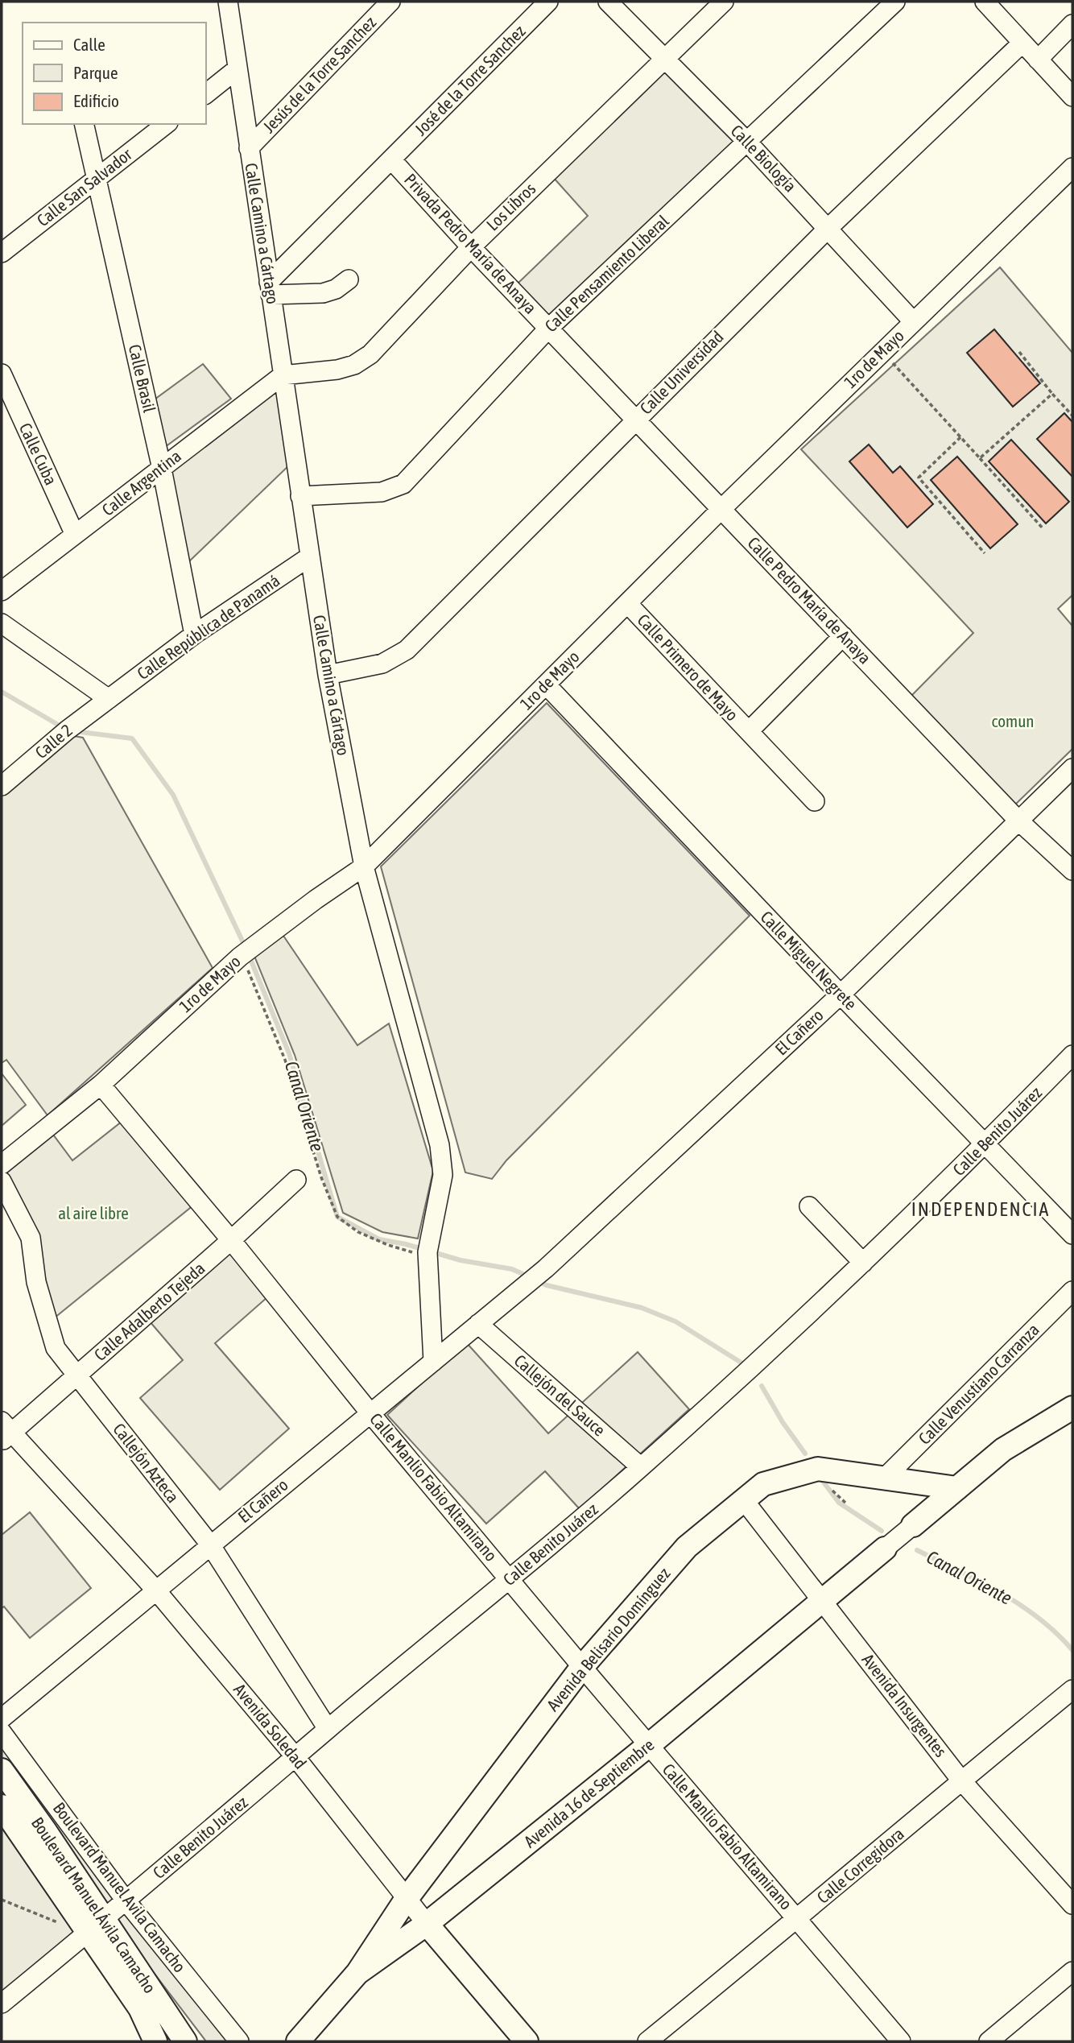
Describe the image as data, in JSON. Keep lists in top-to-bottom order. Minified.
{"streets":{"main road":["Avenida Belisario Domínguez","Avenida Soledad","Avenida 16 de Septiembre","Boulevard Manuel Ávila Camacho"],"street":["Jesús de la Torre Sanchez","José de la Torre Sanchez","Calle Biología","Calle San Salvador","Los Libros","Calle Camino a Cártago","Privada Pedro María de Anaya","Calle Pensamiento Liberal","1ro de Mayo","Calle Universidad","Calle Brasil","Calle Cuba","Calle Argentina","Calle Pedro María de Anaya","Calle República de Panamá","Calle Primero de Mayo","Calle 2","Calle Miguel Negrete","El Cañero","Calle Benito Juárez","Calle Adalberto Tejeda","Calle Venustiano Carranza","Callejón del Sauce","Callejón Azteca","Calle Manlio Fabio Altamirano","Avenida Insurgentes","Calle Corregidora","Boulevard Manuel Avila Camacho"]},"crossings":[["Jesús de la Torre Sanchez","Calle Camino a Cártago"],["José de la Torre Sanchez","Calle Camino a Cártago"],["José de la Torre Sanchez","Privada Pedro María de Anaya"],["Calle Biología","Los Libros"],["Calle Biología","Calle Pensamiento Liberal"],["Calle Biología","1ro de Mayo"],["Calle Biología","Calle Universidad"],["Calle San Salvador","Calle Brasil"],["Los Libros","Calle Camino a Cártago"],["Los Libros","Privada Pedro María de Anaya"],["Los Libros","Calle Argentina"],["Calle Camino a Cártago","Calle Pensamiento Liberal"],["Calle Camino a Cártago","1ro de Mayo"],["Calle Camino a Cártago","Calle Universidad"],["Calle Camino a Cártago","Calle Argentina"],["Calle Camino a Cártago","Calle República de Panamá"],["Calle Camino a Cártago","El Cañero"],["Privada Pedro María de Anaya","Calle Pensamiento Liberal"],["Privada Pedro María de Anaya","Calle Pedro María de Anaya"],["Calle Pensamiento Liberal","Calle Pedro María de Anaya"],["1ro de Mayo","Calle Pedro María de Anaya"],["1ro de Mayo","Calle Primero de Mayo"],["1ro de Mayo","Calle Miguel Negrete"],["1ro de Mayo","Calle Manlio Fabio Altamirano"],["Calle Universidad","Calle Pedro María de Anaya"],["Calle Brasil","Calle Argentina"],["Calle Brasil","Calle República de Panamá"],["Calle Cuba","Calle Argentina"],["Calle Pedro María de Anaya","El Cañero"],["Calle República de Panamá","Calle 2"],["Calle Miguel Negrete","El Cañero"],["Calle Miguel Negrete","Calle Benito Juárez"],["El Cañero","Callejón del Sauce"],["El Cañero","Callejón Azteca"],["El Cañero","Calle Manlio Fabio Altamirano"],["El Cañero","Avenida Soledad"],["Calle Benito Juárez","Callejón del Sauce"],["Calle Benito Juárez","Callejón Azteca"],["Calle Benito Juárez","Calle Manlio Fabio Altamirano"],["Calle Benito Juárez","Avenida Soledad"],["Calle Benito Juárez","Boulevard Manuel Avila Camacho"],["Calle Benito Juárez","Boulevard Manuel Ávila Camacho"],["Calle Adalberto Tejeda","Callejón Azteca"],["Calle Adalberto Tejeda","Calle Manlio Fabio Altamirano"],["Calle Adalberto Tejeda","Avenida Soledad"],["Calle Venustiano Carranza","Avenida Belisario Domínguez"],["Calle Manlio Fabio Altamirano","Avenida Belisario Domínguez"],["Calle Manlio Fabio Altamirano","Avenida 16 de Septiembre"],["Calle Manlio Fabio Altamirano","Calle Corregidora"],["Avenida Belisario Domínguez","Avenida Insurgentes"],["Avenida Belisario Domínguez","Avenida Soledad"],["Avenida Belisario Domínguez","Avenida 16 de Septiembre"],["Avenida Insurgentes","Avenida 16 de Septiembre"],["Avenida Insurgentes","Calle Corregidora"],["Avenida Soledad","Avenida 16 de Septiembre"]],"districts":["INDEPENDENCIA"],"water":["Canal Oriente"],"parks":["comun","al aire libre"],"legend":["Calle","Parque","Edificio"]}
